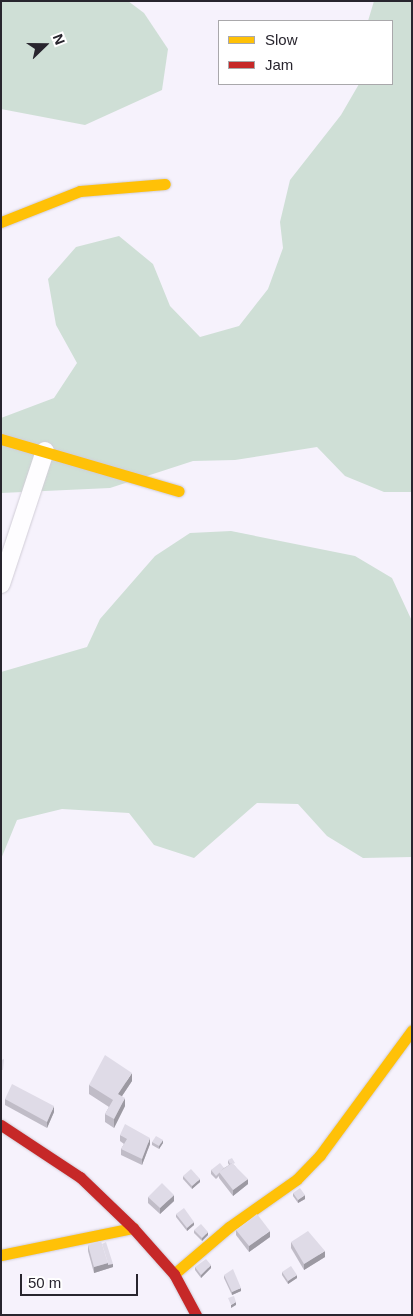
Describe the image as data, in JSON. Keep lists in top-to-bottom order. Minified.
{"legend":["Slow","Jam"],"scale_bar":"50 m","north":"right"}
